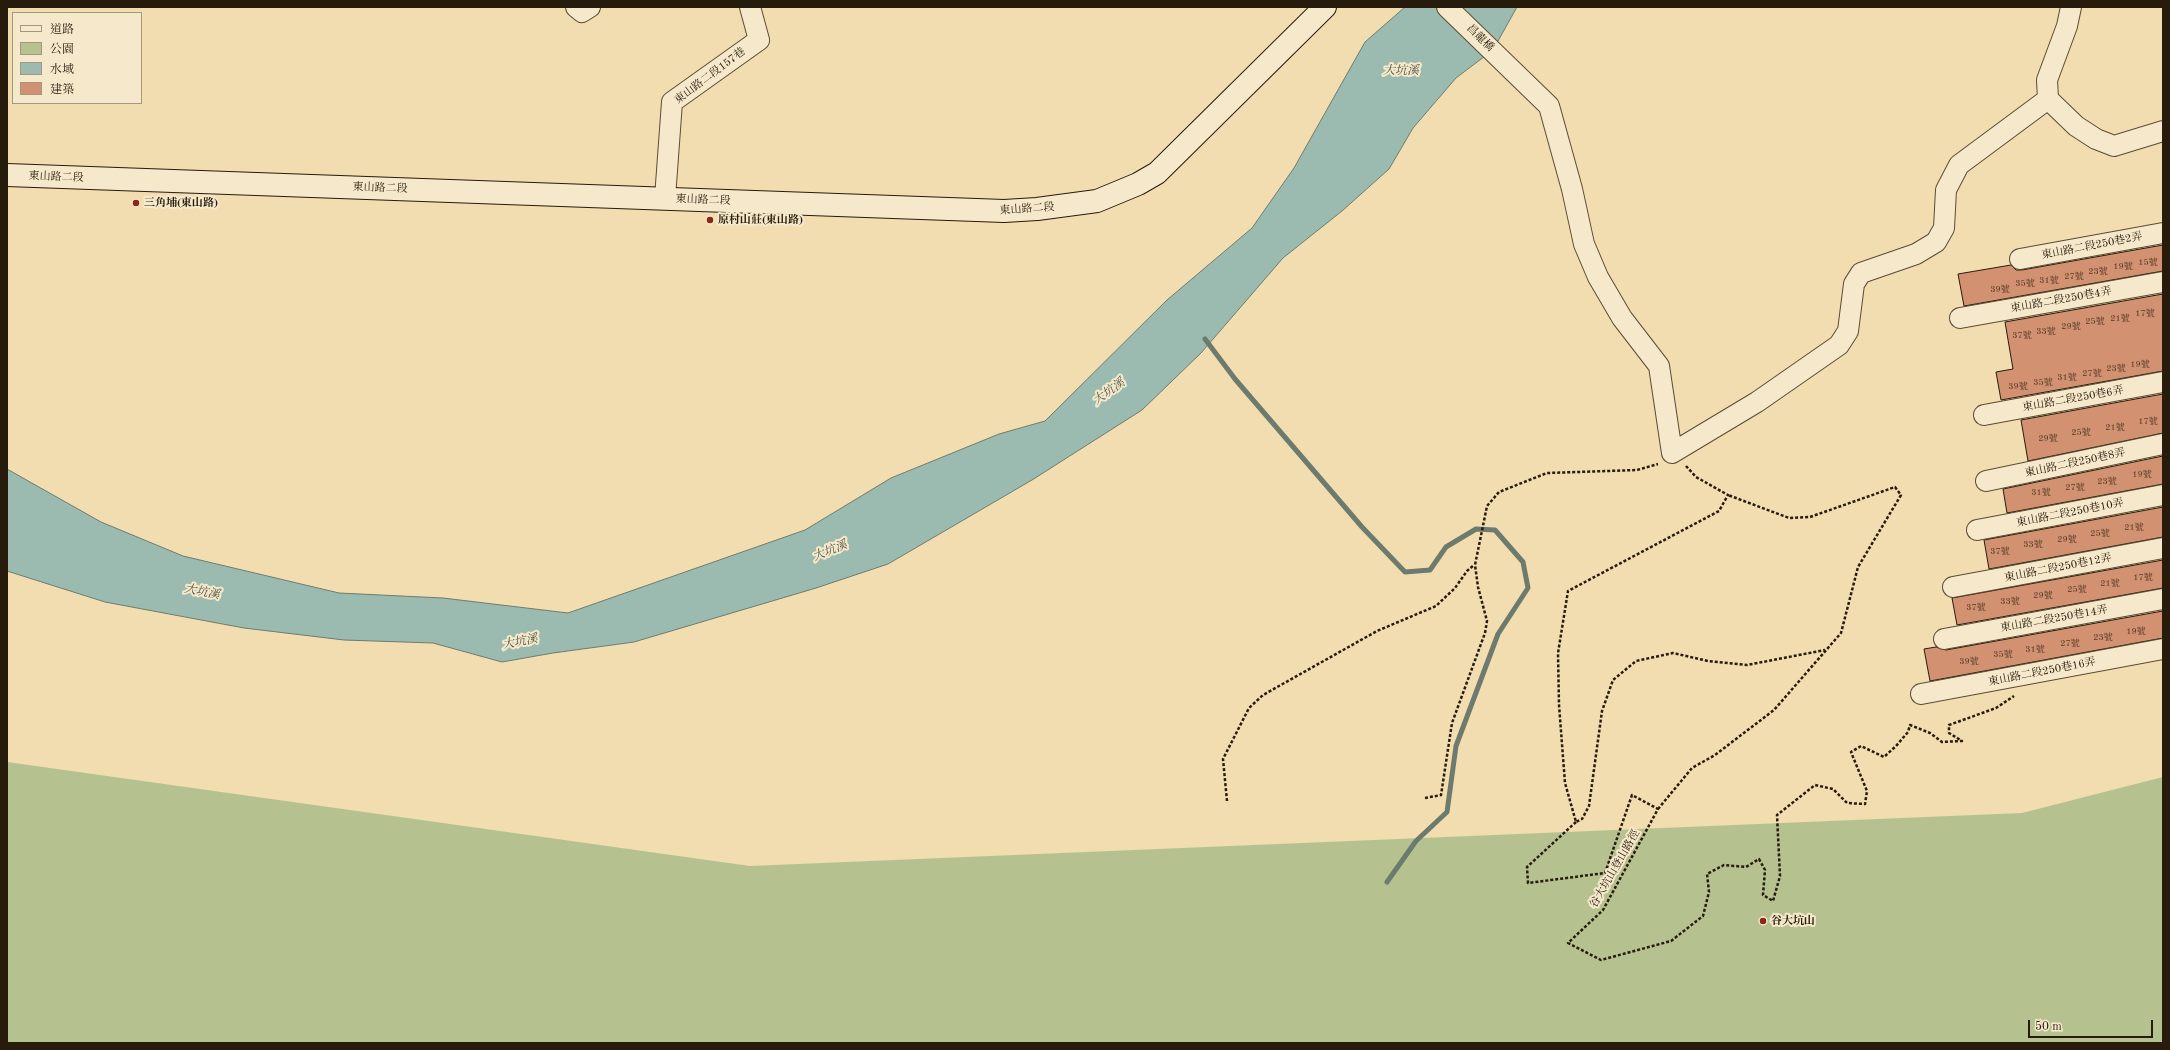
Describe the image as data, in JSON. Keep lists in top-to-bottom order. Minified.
{"streets":{"main road":["東山路二段"],"street":["昌龍橋","東山路二段157巷","東山路二段250巷2弄","東山路二段250巷4弄","東山路二段250巷6弄","東山路二段250巷8弄","東山路二段250巷10弄","東山路二段250巷12弄","東山路二段250巷14弄","東山路二段250巷16弄"],"path":["谷大坑山登山路徑"]},"crossings":[["東山路二段157巷","東山路二段"],["東山路二段250巷16弄","谷大坑山登山路徑"]],"water":["大坑溪"],"places":["三角埔(東山路)","原村山莊(東山路)","谷大坑山"],"house_numbers":["15號","19號","23號","27號","31號","35號","39號","17號","21號","25號","29號","33號","37號","19號","23號","27號","31號","35號","39號","17號","21號","25號","29號","19號","23號","27號","31號","21號","25號","29號","33號","37號","17號","21號","25號","29號","33號","37號","19號","23號","27號","31號","35號","39號"],"legend":["道路","公園","水域","建築"],"scale_bar":"50 m"}
